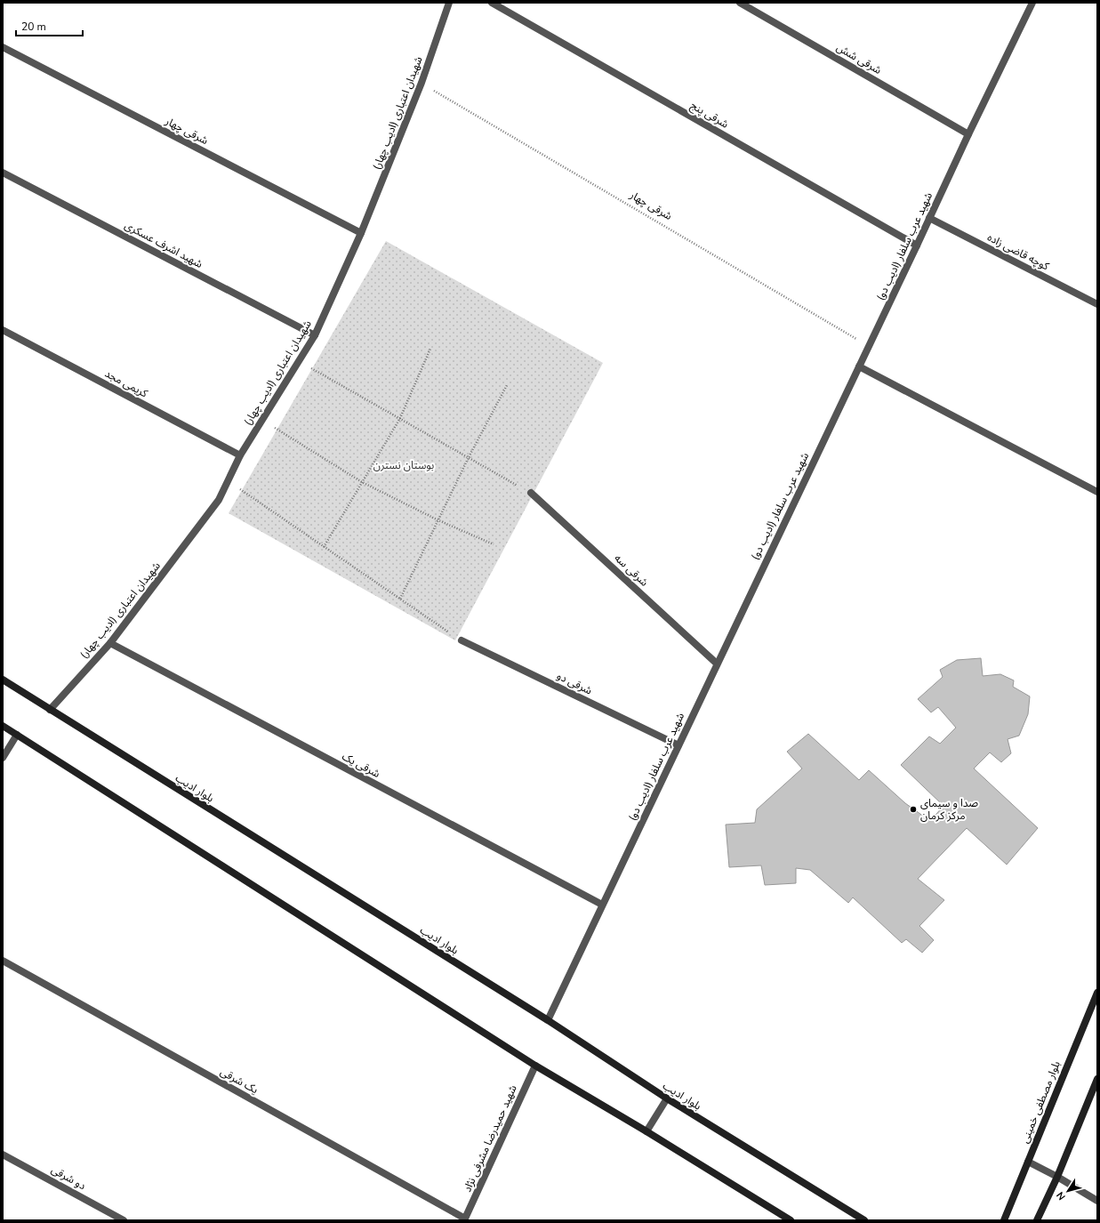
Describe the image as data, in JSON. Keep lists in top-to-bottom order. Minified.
{"streets":{"main road":["بلوار ادیب","بلوار مصطفی خمینی"],"street":["شرقی شش","شهیدان اعتباری (ادیب چهار)","شرقی پنج","شرقی چهار","شهید اشرف عسکری","شهید عرب سلفار (ادیب دو)","کوچه قاضی زاده","کریمی مجد","شرقی سه","شرقی دو","شرقی یک","یک شرقی","شهید حمیدرضا مشرفی نژاد","دو شرقی"]},"crossings":[["شرقی شش","شهید عرب سلفار (ادیب دو)"],["شهیدان اعتباری (ادیب چهار)","شرقی چهار"],["شهیدان اعتباری (ادیب چهار)","شهید اشرف عسکری"],["شهیدان اعتباری (ادیب چهار)","کریمی مجد"],["شهیدان اعتباری (ادیب چهار)","شرقی یک"],["شهیدان اعتباری (ادیب چهار)","بلوار ادیب"],["شرقی پنج","شهید عرب سلفار (ادیب دو)"],["شرقی چهار","شهید عرب سلفار (ادیب دو)"],["شهید عرب سلفار (ادیب دو)","کوچه قاضی زاده"],["شهید عرب سلفار (ادیب دو)","شرقی سه"],["شهید عرب سلفار (ادیب دو)","شرقی دو"],["شهید عرب سلفار (ادیب دو)","شرقی یک"],["شهید عرب سلفار (ادیب دو)","بلوار ادیب"],["یک شرقی","شهید حمیدرضا مشرفی نژاد"]],"parks":["بوستان نسترن"],"places":["صدا و سیمای مرکز کرمان"],"scale_bar":"20 m","north":"bottom left"}
